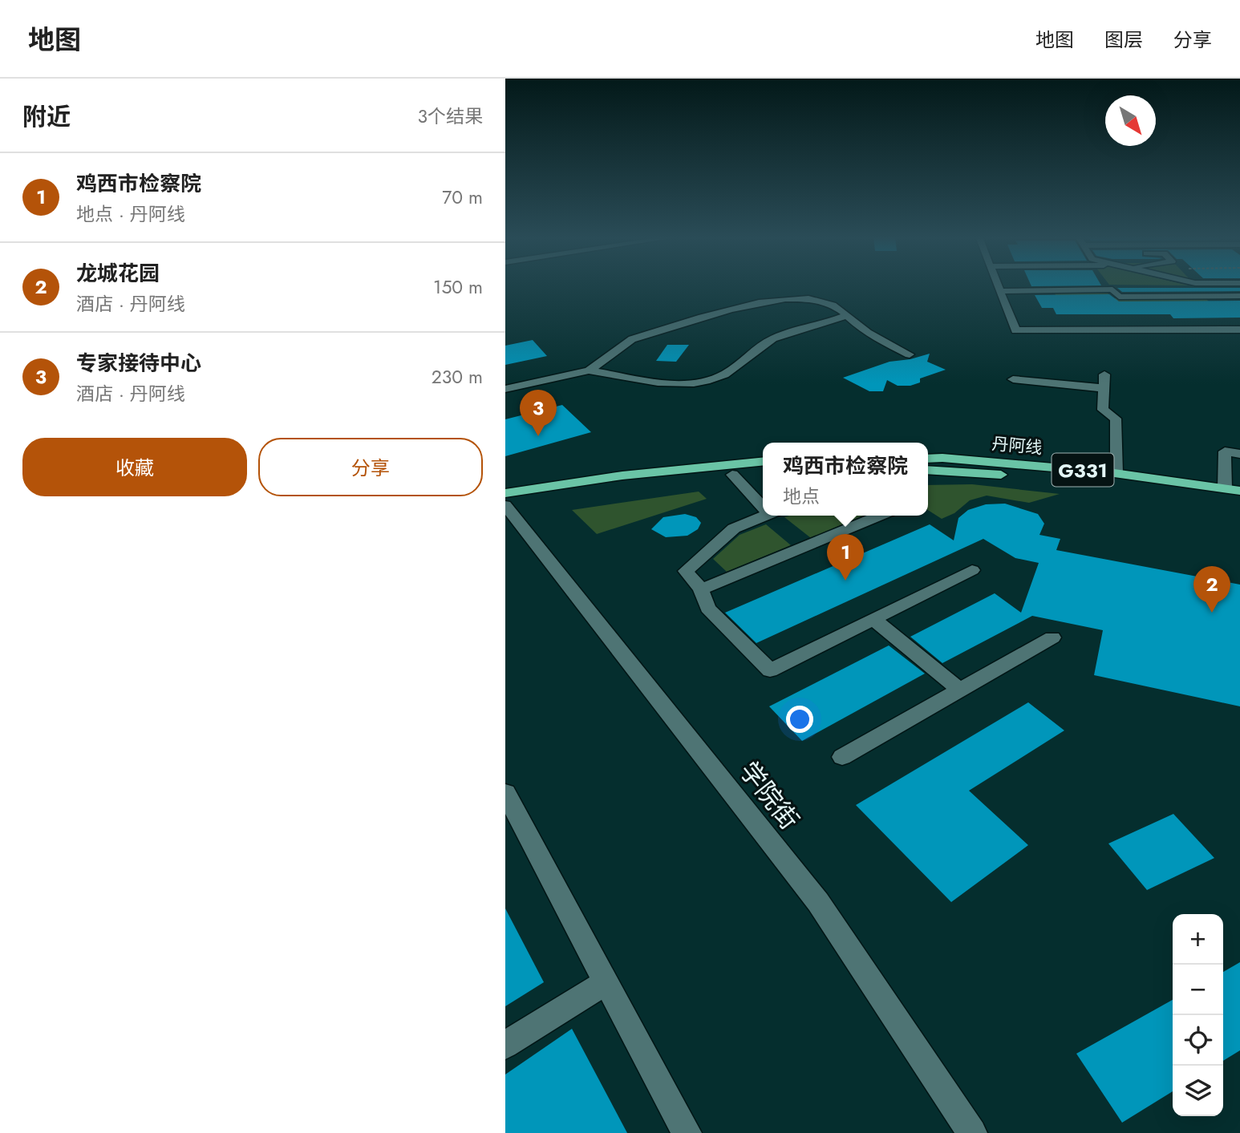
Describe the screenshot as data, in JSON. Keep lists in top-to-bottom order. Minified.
{"streets":{"highway":["丹阿线","G331"],"street":["学院街"]},"north":"bottom right","page":{"header":"地图","nav":["地图","图层","分享"],"heading":["附近","3个结果"],"list":[{"mark":"1","name":"鸡西市检察院","note":"地点 · 丹阿线","value":"70 m"},{"mark":"2","name":"龙城花园","note":"酒店 · 丹阿线","value":"150 m"},{"mark":"3","name":"专家接待中心","note":"酒店 · 丹阿线","value":"230 m"}],"pins":["3","1","2"],"buttons":["收藏","分享"],"popup":["鸡西市检察院","地点"],"map_buttons":["+","−"]}}
